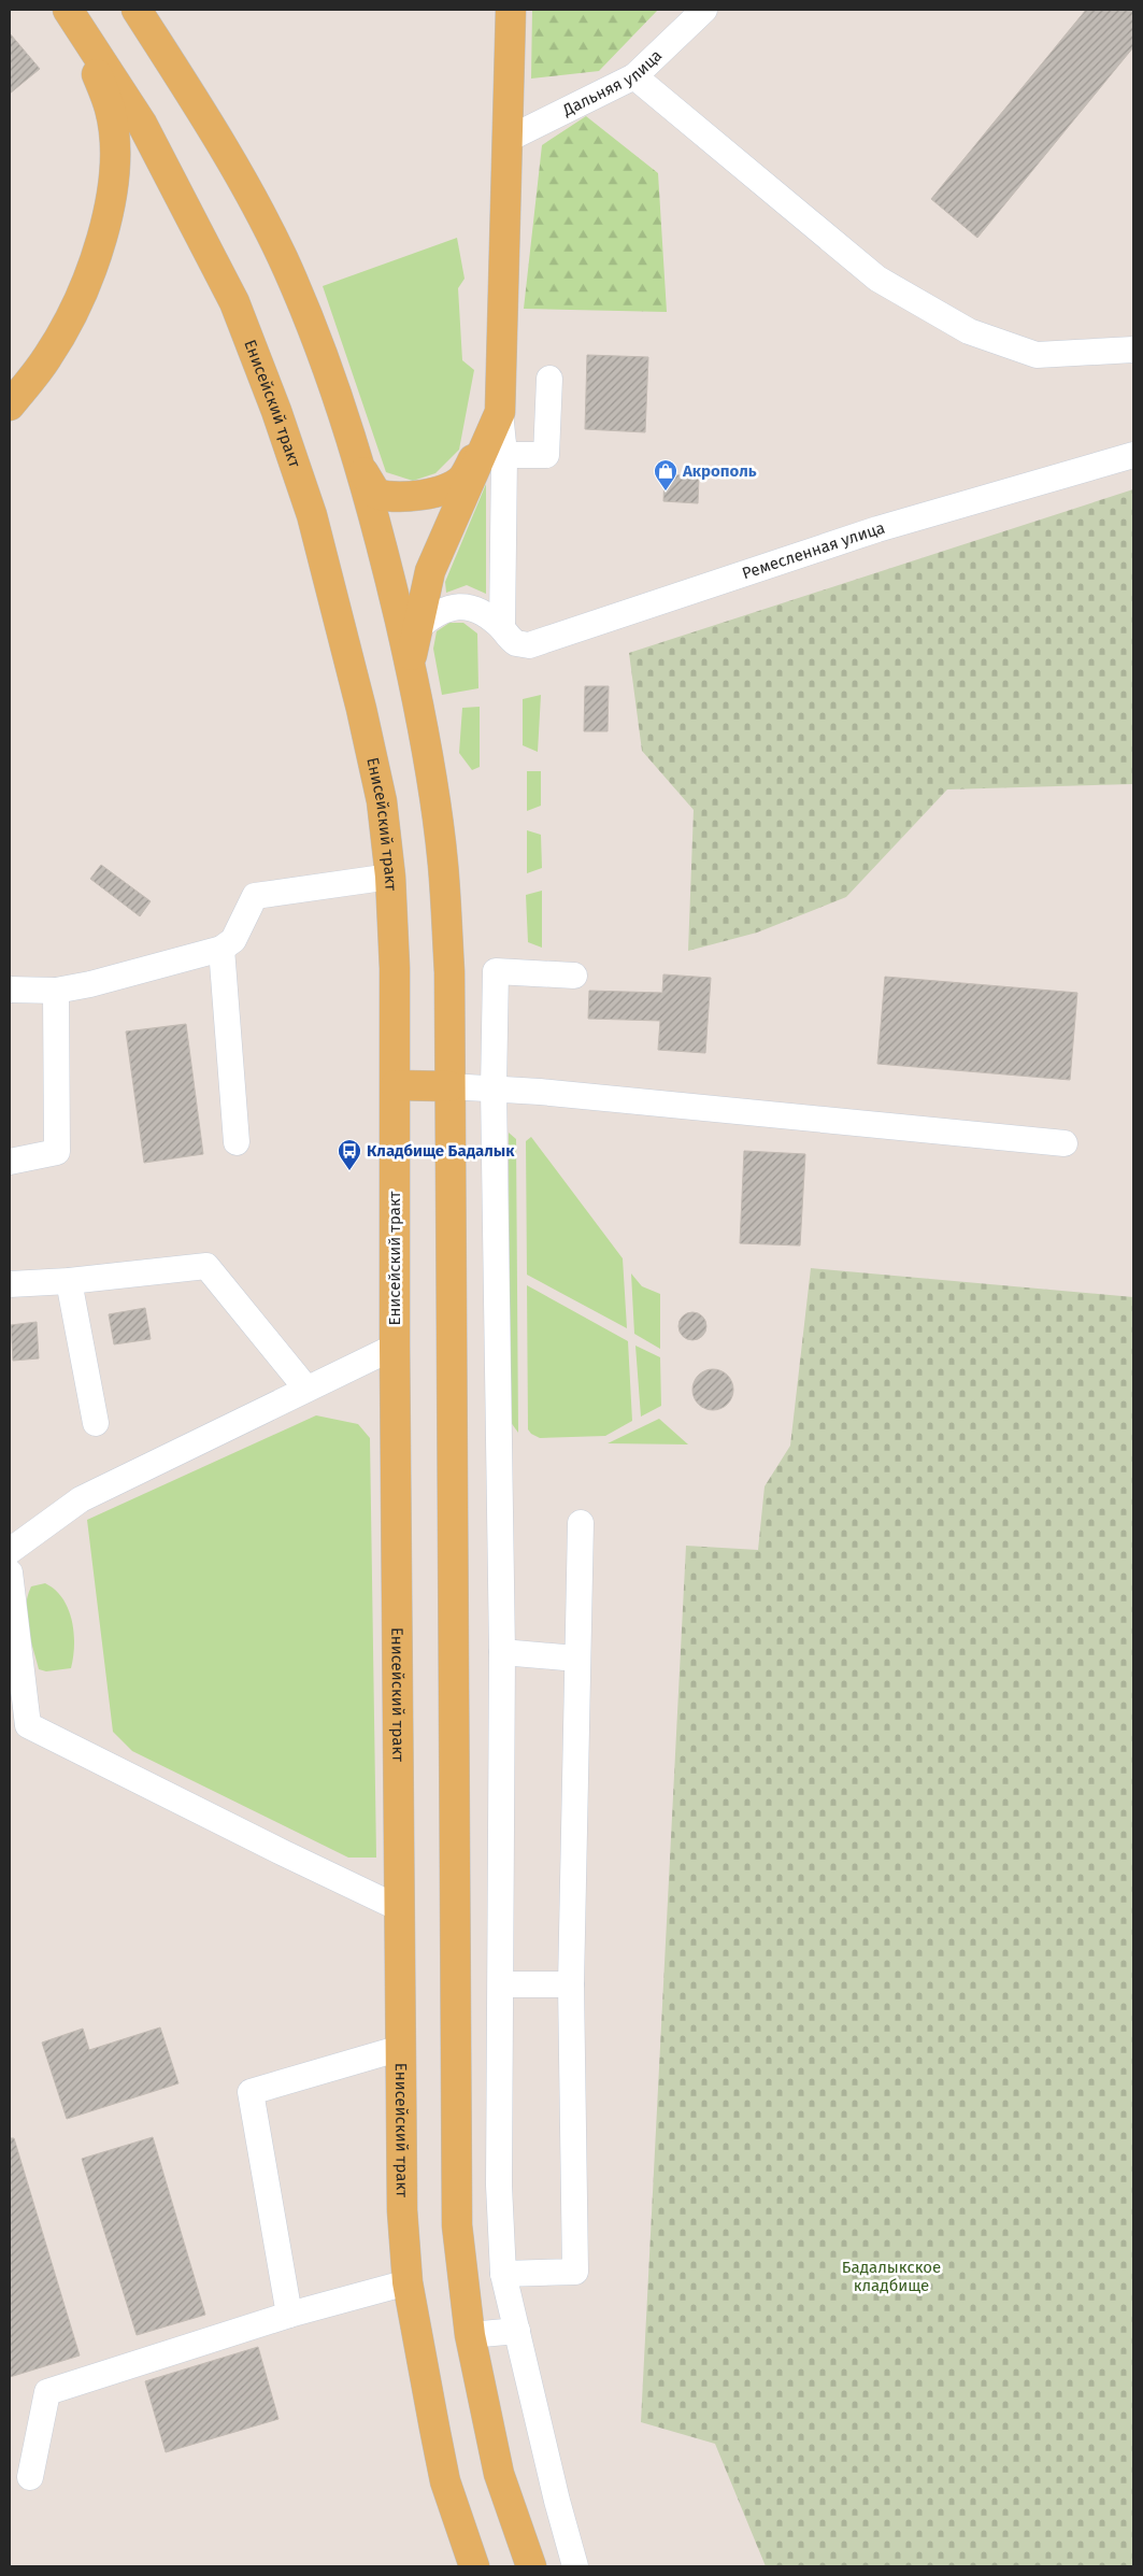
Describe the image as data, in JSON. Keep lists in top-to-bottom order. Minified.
{"streets":{"main road":["Енисейский тракт"],"street":["Дальняя улица","Ремесленная улица"]},"parks":["Бадалыкское кладбище"],"places":{"shop":["Акрополь"],"bus stop":["Кладбище Бадалык"]}}
